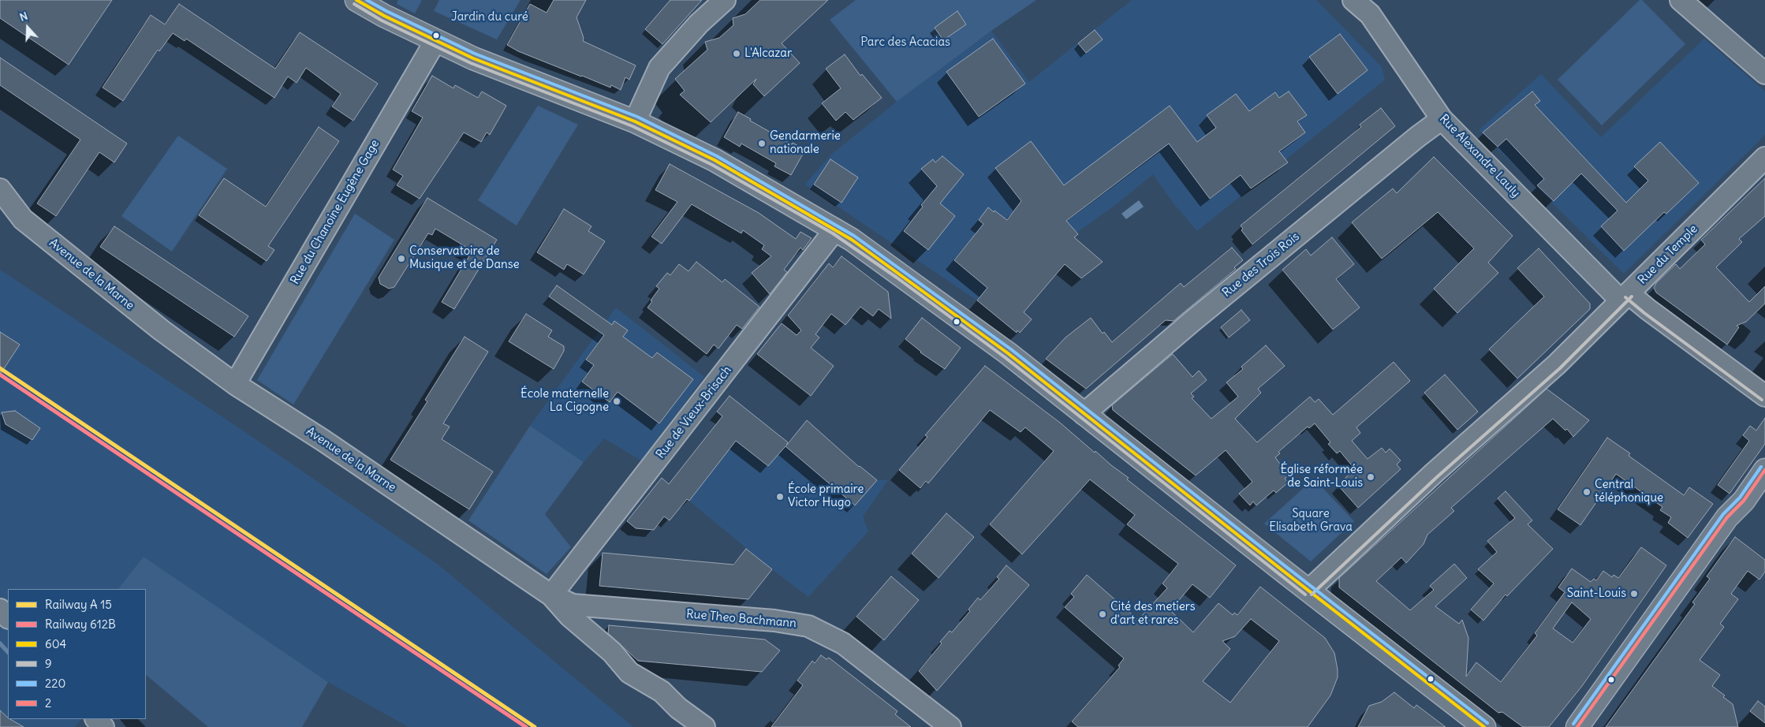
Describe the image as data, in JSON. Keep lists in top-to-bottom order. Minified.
{"streets":{"street":["Rue Alexandre Lauly","Rue du Chanoine Eugène Gage","Rue du Temple","Rue des Trois Rois","Avenue de la Marne","Rue de Vieux-Brisach","Rue Theo Bachmann"]},"crossings":[["Rue Alexandre Lauly","Rue du Temple"],["Rue Alexandre Lauly","Rue des Trois Rois"],["Rue du Chanoine Eugène Gage","Avenue de la Marne"],["Avenue de la Marne","Rue de Vieux-Brisach"],["Avenue de la Marne","Rue Theo Bachmann"],["Rue de Vieux-Brisach","Rue Theo Bachmann"]],"parks":["Jardin du curé","Parc des Acacias","Square Elisabeth Grava"],"places":["L'Alcazar","Gendarmerie nationale","Conservatoire de Musique et de Danse","École maternelle La Cigogne","Église réformée de Saint-Louis","Central téléphonique","École primaire Victor Hugo","Saint-Louis","Cité des metiers d'art et rares"],"lines":["transit line 604","transit line 220","transit line 9","rail line 612B","transit line 2"],"legend":["Railway A 15","Railway 612B","604","9","220","2"],"north":"top"}
